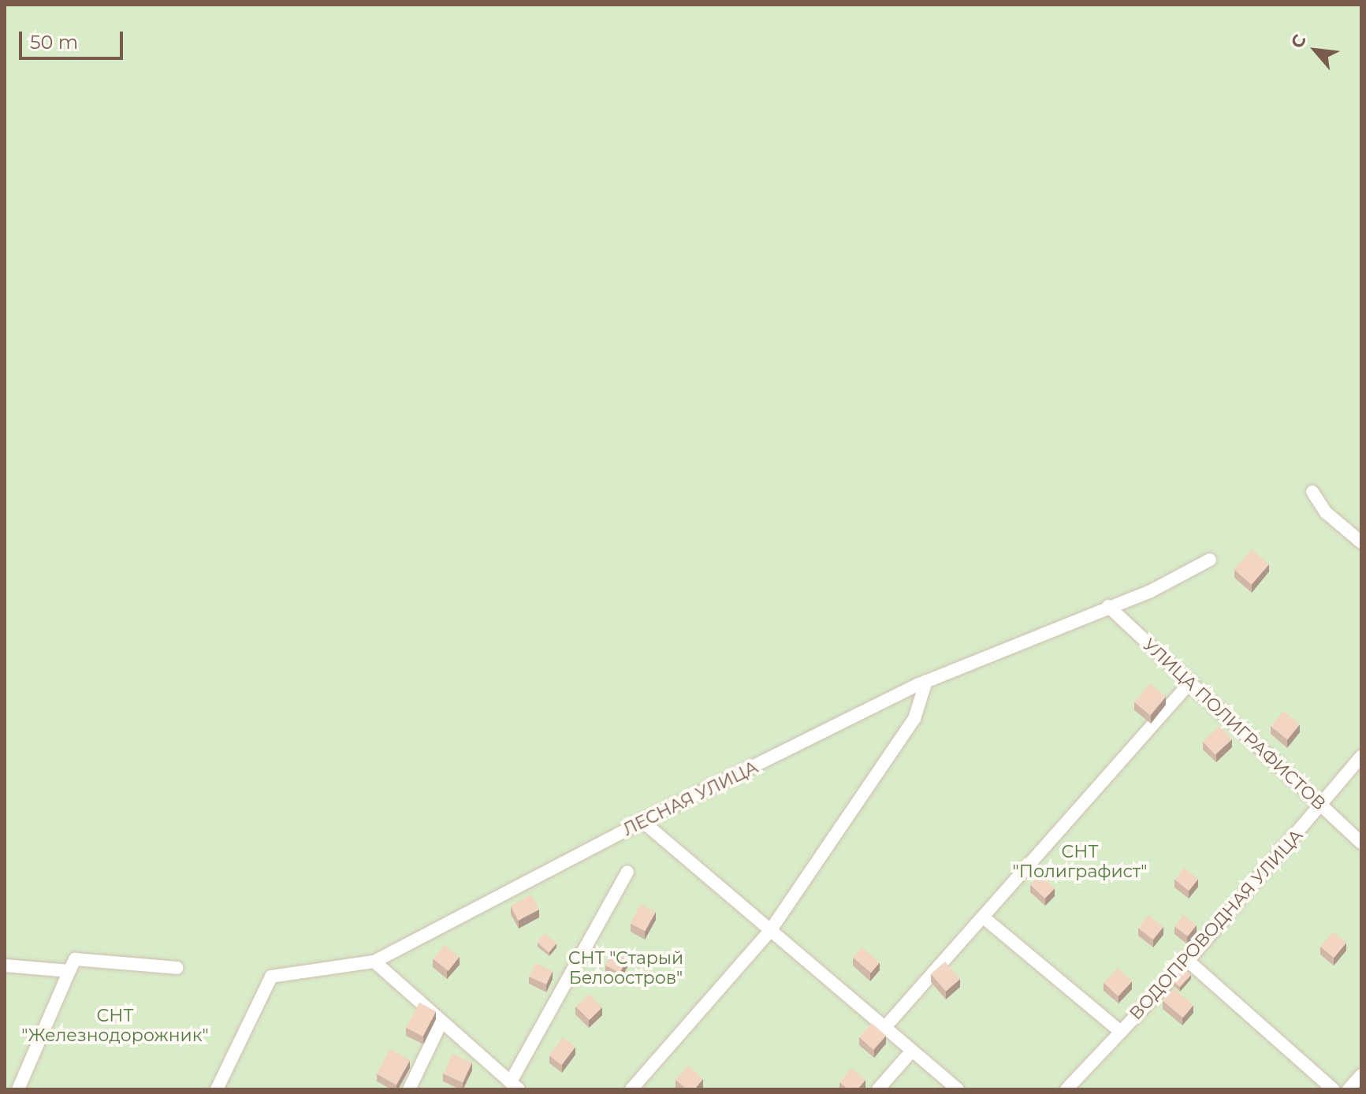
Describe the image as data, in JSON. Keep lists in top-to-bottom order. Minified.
{"streets":{"street":["УЛИЦА ПОЛИГРАФИСТОВ","ЛЕСНАЯ УЛИЦА","ВОДОПРОВОДНАЯ УЛИЦА"]},"crossings":[["УЛИЦА ПОЛИГРАФИСТОВ","ЛЕСНАЯ УЛИЦА"],["УЛИЦА ПОЛИГРАФИСТОВ","ВОДОПРОВОДНАЯ УЛИЦА"]],"parks":["СНТ \"Полиграфист\"","СНТ \"Старый Белоостров\"","СНТ \"Железнодорожник\""],"scale_bar":"50 m","north":"top left"}
